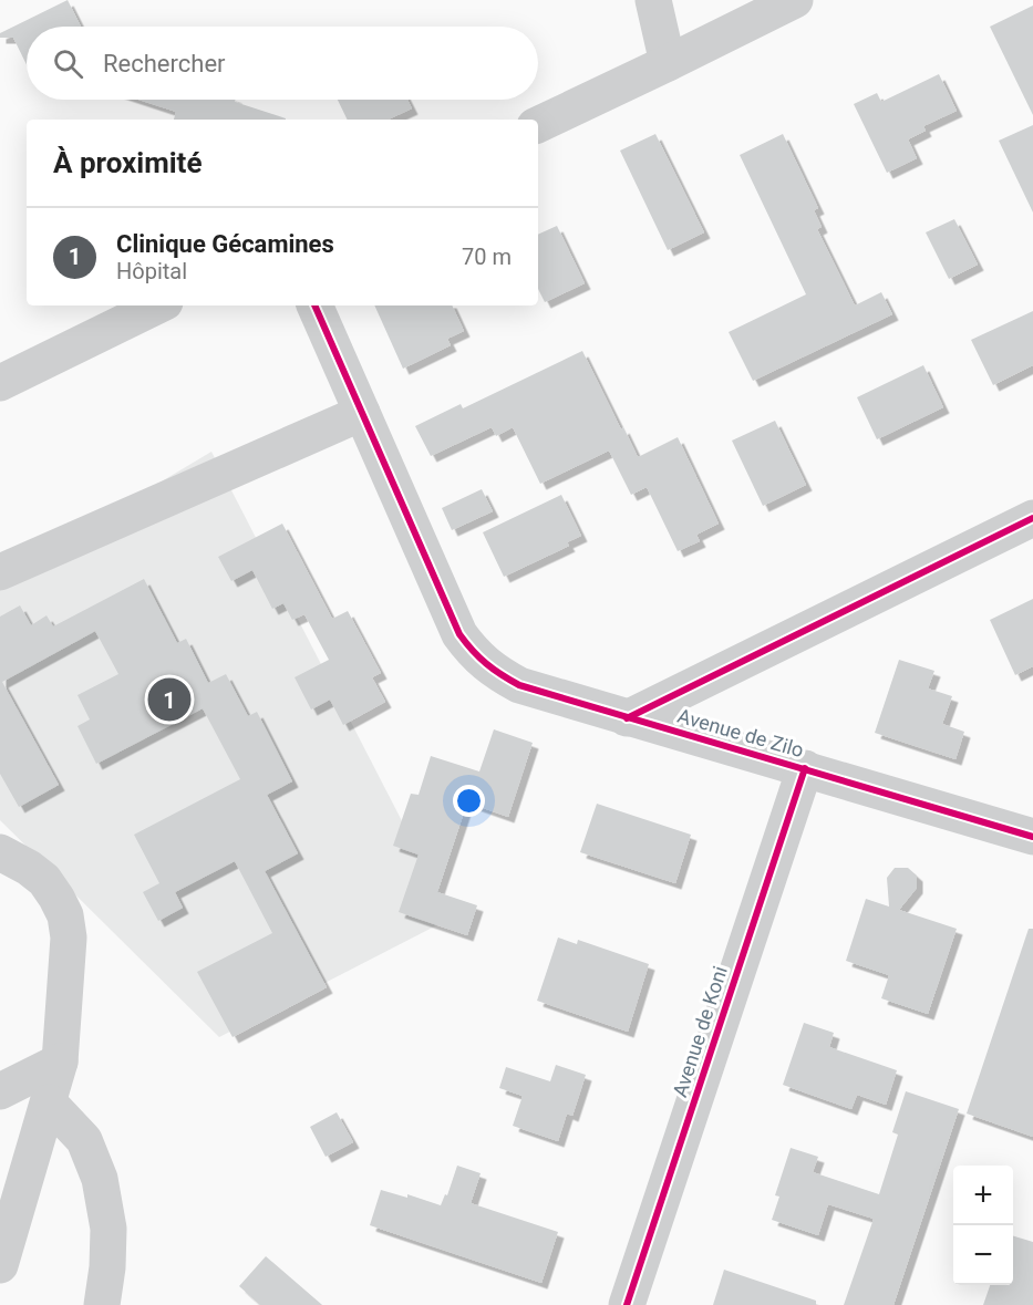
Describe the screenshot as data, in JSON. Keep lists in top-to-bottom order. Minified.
{"streets":{"street":["Avenue de Zilo","Avenue de Koni"]},"crossings":[["Avenue de Zilo","Avenue de Koni"]],"page":{"search":"Rechercher","heading":"À proximité","list":[{"mark":"1","name":"Clinique Gécamines","note":"Hôpital","value":"70 m"}],"pins":"1","map_buttons":["+","−"]}}
